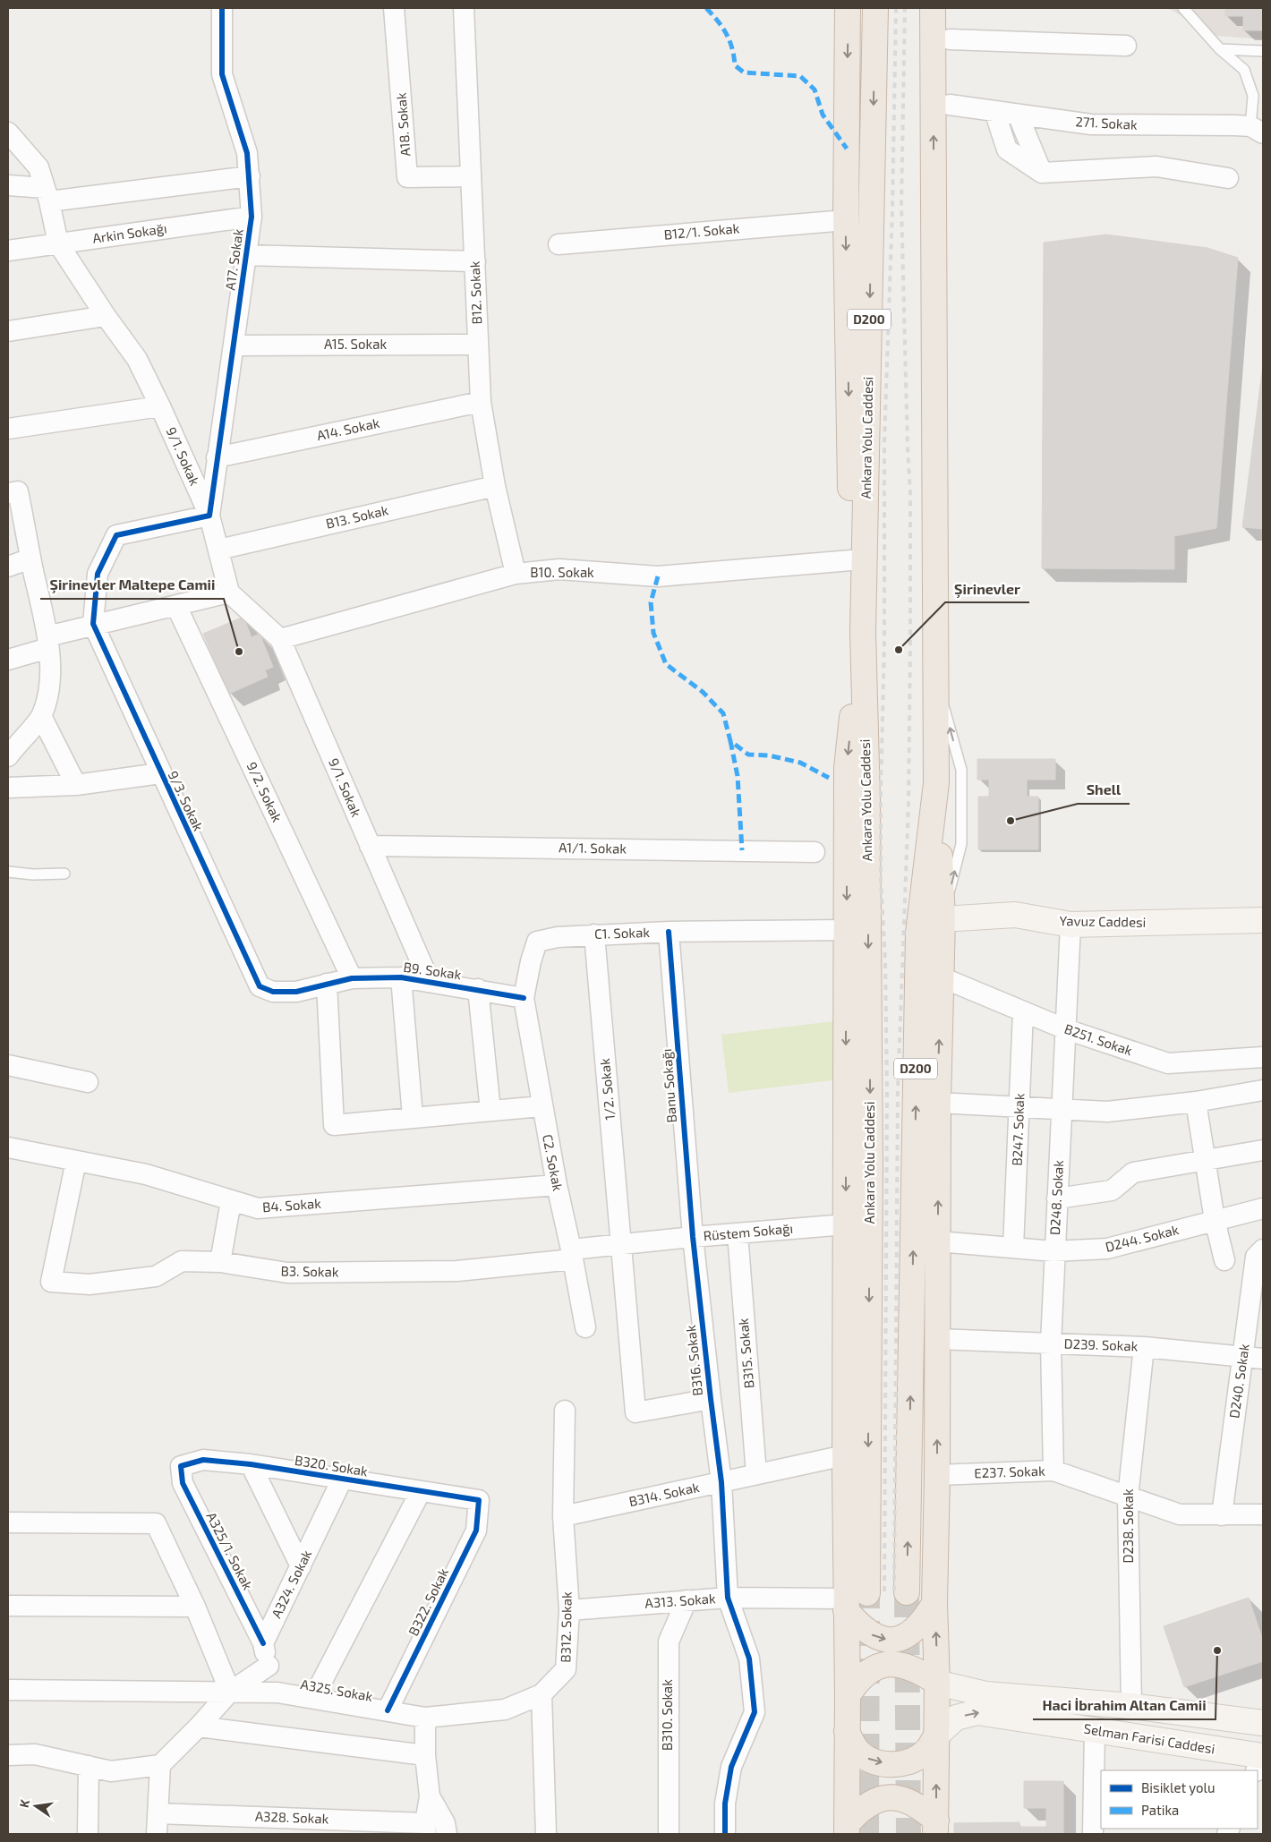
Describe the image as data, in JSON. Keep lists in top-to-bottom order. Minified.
{"streets":{"highway":["D200","Ankara Yolu Caddesi"],"main road":["Yavuz Caddesi","Selman Farisi Caddesi"],"street":["271. Sokak","A18. Sokak","B12/1. Sokak","Arkin Sokağı","A17. Sokak","B12. Sokak","A15. Sokak","A14. Sokak","9/1. Sokak","B13. Sokak","B10. Sokak","9/2. Sokak","9/3. Sokak","A1/1. Sokak","C1. Sokak","B9. Sokak","B251. Sokak","Banu Sokağı","1/2. Sokak","B247. Sokak","C2. Sokak","D248. Sokak","B4. Sokak","Rüstem Sokağı","D244. Sokak","B3. Sokak","D239. Sokak","B315. Sokak","B316. Sokak","D240. Sokak","B320. Sokak","E237. Sokak","B314. Sokak","D238. Sokak","A325/1. Sokak","A324. Sokak","A313. Sokak","B322. Sokak","B312. Sokak","A325. Sokak","B310. Sokak","A328. Sokak"]},"crossings":[["A18. Sokak","B12. Sokak"],["Arkin Sokağı","A17. Sokak"],["Arkin Sokağı","9/1. Sokak"],["A17. Sokak","A15. Sokak"],["A17. Sokak","A14. Sokak"],["A17. Sokak","9/1. Sokak"],["B12. Sokak","A15. Sokak"],["B12. Sokak","A14. Sokak"],["B12. Sokak","B13. Sokak"],["B12. Sokak","B10. Sokak"],["Ankara Yolu Caddesi","A313. Sokak"],["9/1. Sokak","B13. Sokak"],["9/1. Sokak","B10. Sokak"],["9/1. Sokak","A1/1. Sokak"],["9/1. Sokak","B9. Sokak"],["9/2. Sokak","B9. Sokak"],["9/3. Sokak","B9. Sokak"],["Yavuz Caddesi","D248. Sokak"],["C1. Sokak","B9. Sokak"],["C1. Sokak","Banu Sokağı"],["C1. Sokak","1/2. Sokak"],["C1. Sokak","C2. Sokak"],["B9. Sokak","C2. Sokak"],["B251. Sokak","B247. Sokak"],["B251. Sokak","D248. Sokak"],["Banu Sokağı","Rüstem Sokağı"],["Banu Sokağı","B316. Sokak"],["1/2. Sokak","Rüstem Sokağı"],["1/2. Sokak","B316. Sokak"],["B247. Sokak","D244. Sokak"],["C2. Sokak","B4. Sokak"],["C2. Sokak","Rüstem Sokağı"],["C2. Sokak","B3. Sokak"],["D248. Sokak","D244. Sokak"],["D248. Sokak","D239. Sokak"],["D248. Sokak","E237. Sokak"],["B4. Sokak","B3. Sokak"],["Rüstem Sokağı","B3. Sokak"],["Rüstem Sokağı","B315. Sokak"],["Rüstem Sokağı","B316. Sokak"],["D239. Sokak","D240. Sokak"],["D239. Sokak","D238. Sokak"],["B315. Sokak","B314. Sokak"],["B316. Sokak","B314. Sokak"],["B316. Sokak","A313. Sokak"],["D240. Sokak","E237. Sokak"],["B320. Sokak","A325/1. Sokak"],["B320. Sokak","A324. Sokak"],["B320. Sokak","B322. Sokak"],["E237. Sokak","D238. Sokak"],["B314. Sokak","B312. Sokak"],["D238. Sokak","Selman Farisi Caddesi"],["A325/1. Sokak","A324. Sokak"],["A313. Sokak","B312. Sokak"],["A313. Sokak","B310. Sokak"],["B322. Sokak","A325. Sokak"],["B312. Sokak","A325. Sokak"]],"places":["Şirinevler","Şirinevler Maltepe Camii","Shell","Haci İbrahim Altan Camii"],"legend":["Bisiklet yolu","Patika"],"north":"left"}
